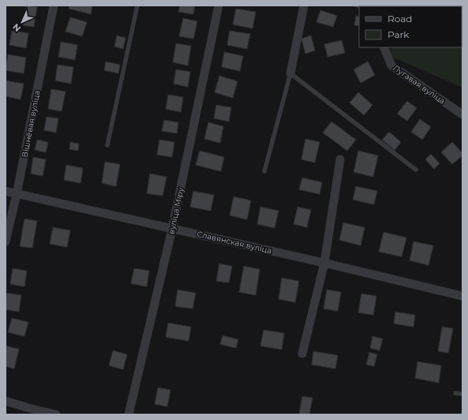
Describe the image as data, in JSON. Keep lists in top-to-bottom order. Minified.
{"streets":{"street":["Лугавая вуліца","Вішнёвая вуліца","вуліца Міру","Славянская вуліца"]},"crossings":[["Вішнёвая вуліца","Славянская вуліца"],["вуліца Міру","Славянская вуліца"]],"legend":["Road","Park"],"north":"bottom left"}
